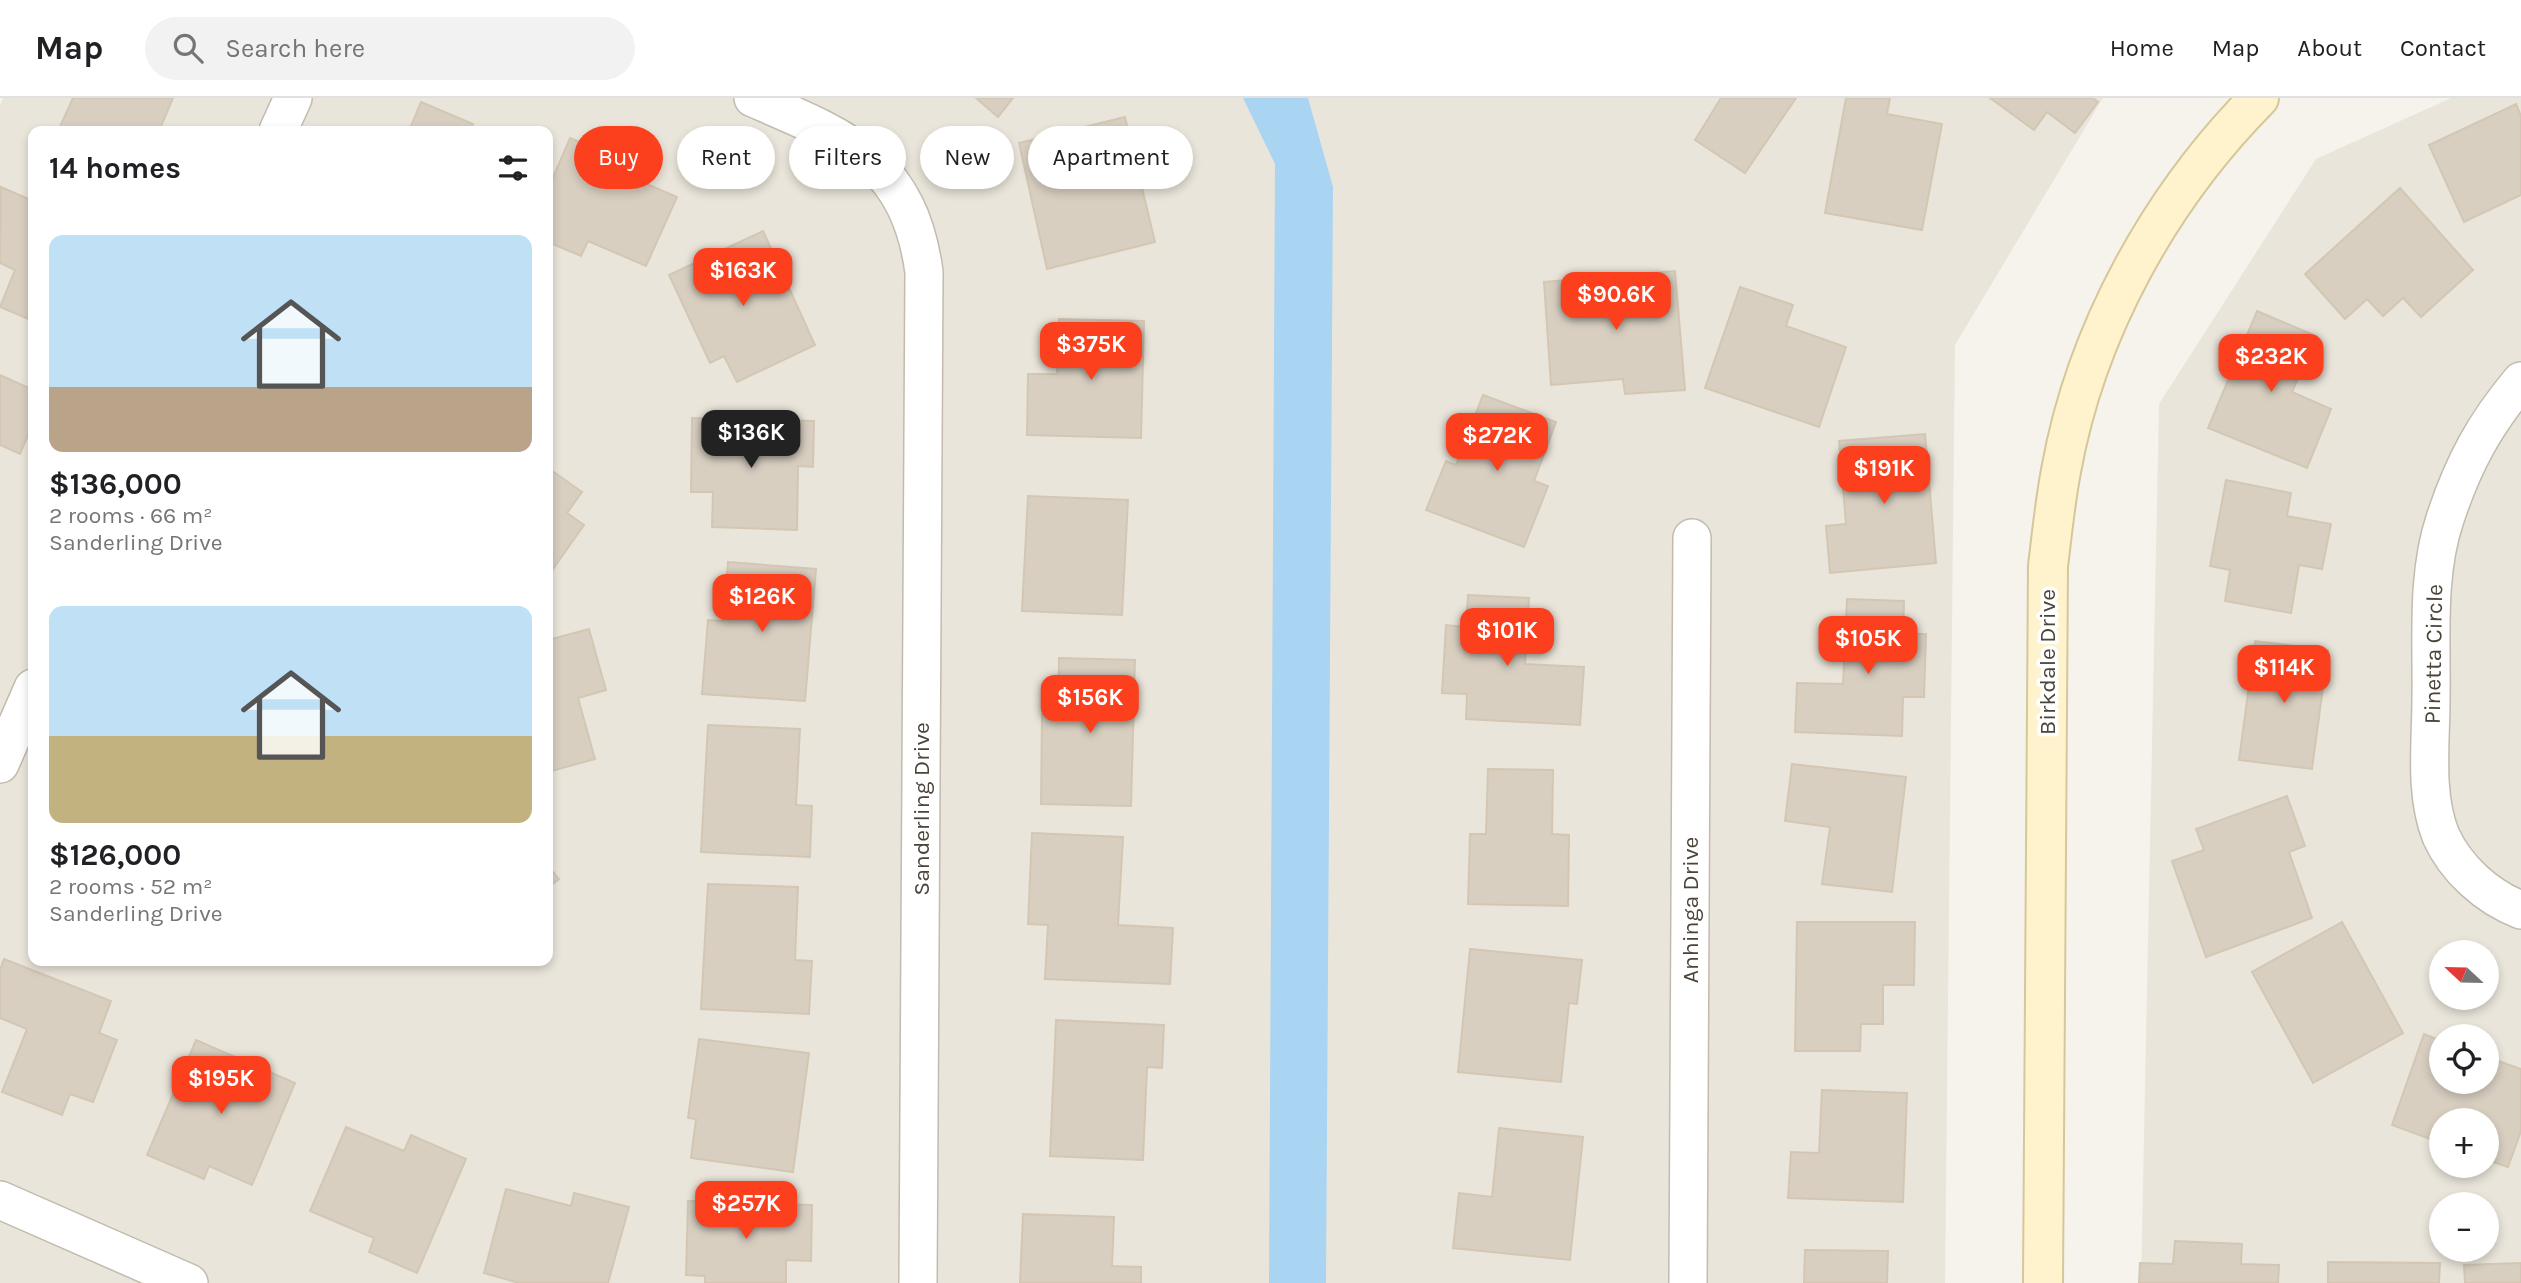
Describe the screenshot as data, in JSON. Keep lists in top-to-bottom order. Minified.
{"streets":{"street":["Pinetta Circle","Birkdale Drive","Sanderling Drive","Anhinga Drive"]},"north":"left","page":{"header":"Map","search":"Search here","nav":["Home","Map","About","Contact"],"chip":["Buy","Rent","Filters","New","Apartment"],"heading":"14 homes","list":[{"name":"$136,000","note":"2 rooms · 66 m² · Sanderling Drive"},{"name":"$126,000","note":"2 rooms · 52 m² · Sanderling Drive"}],"price":["$163K","$90.6K","$375K","$232K","$136K","$272K","$191K","$126K","$101K","$105K","$114K","$156K","$195K","$257K"],"map_buttons":["+","−"]}}
